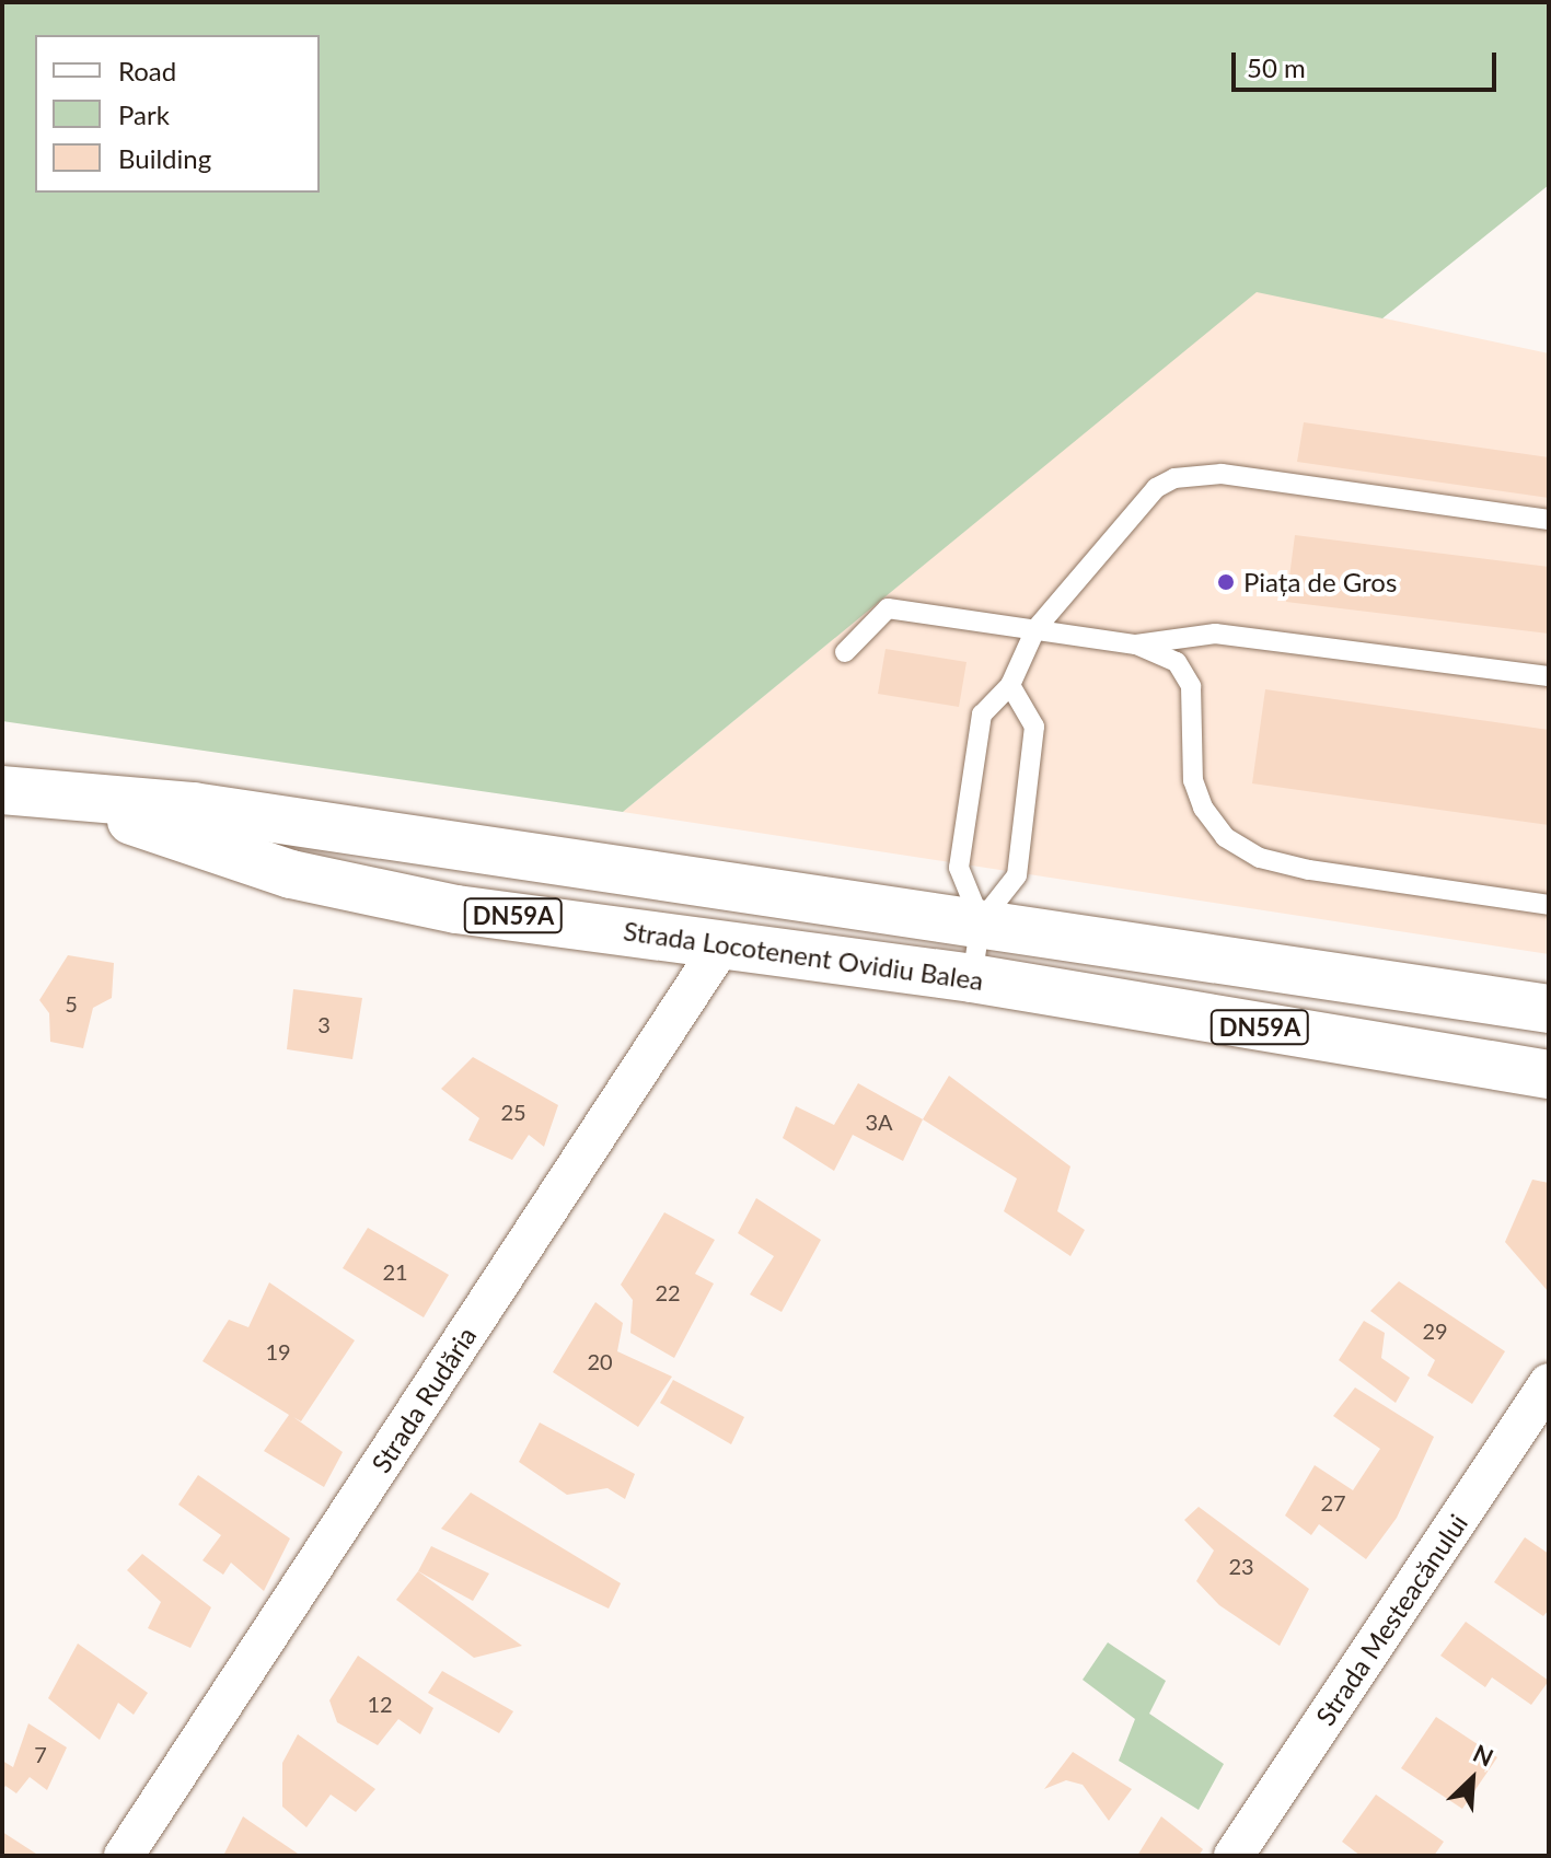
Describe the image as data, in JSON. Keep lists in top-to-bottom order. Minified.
{"streets":{"main road":["DN59A","Strada Locotenent Ovidiu Balea"],"street":["Strada Rudăria","Strada Mesteacănului"]},"crossings":[["Strada Locotenent Ovidiu Balea","Strada Rudăria"]],"places":["Piața de Gros"],"house_numbers":["5","3","25","3A","21","22","29","19","20","27","23","12","7"],"legend":["Road","Park","Building"],"scale_bar":"50 m","north":"top right"}
